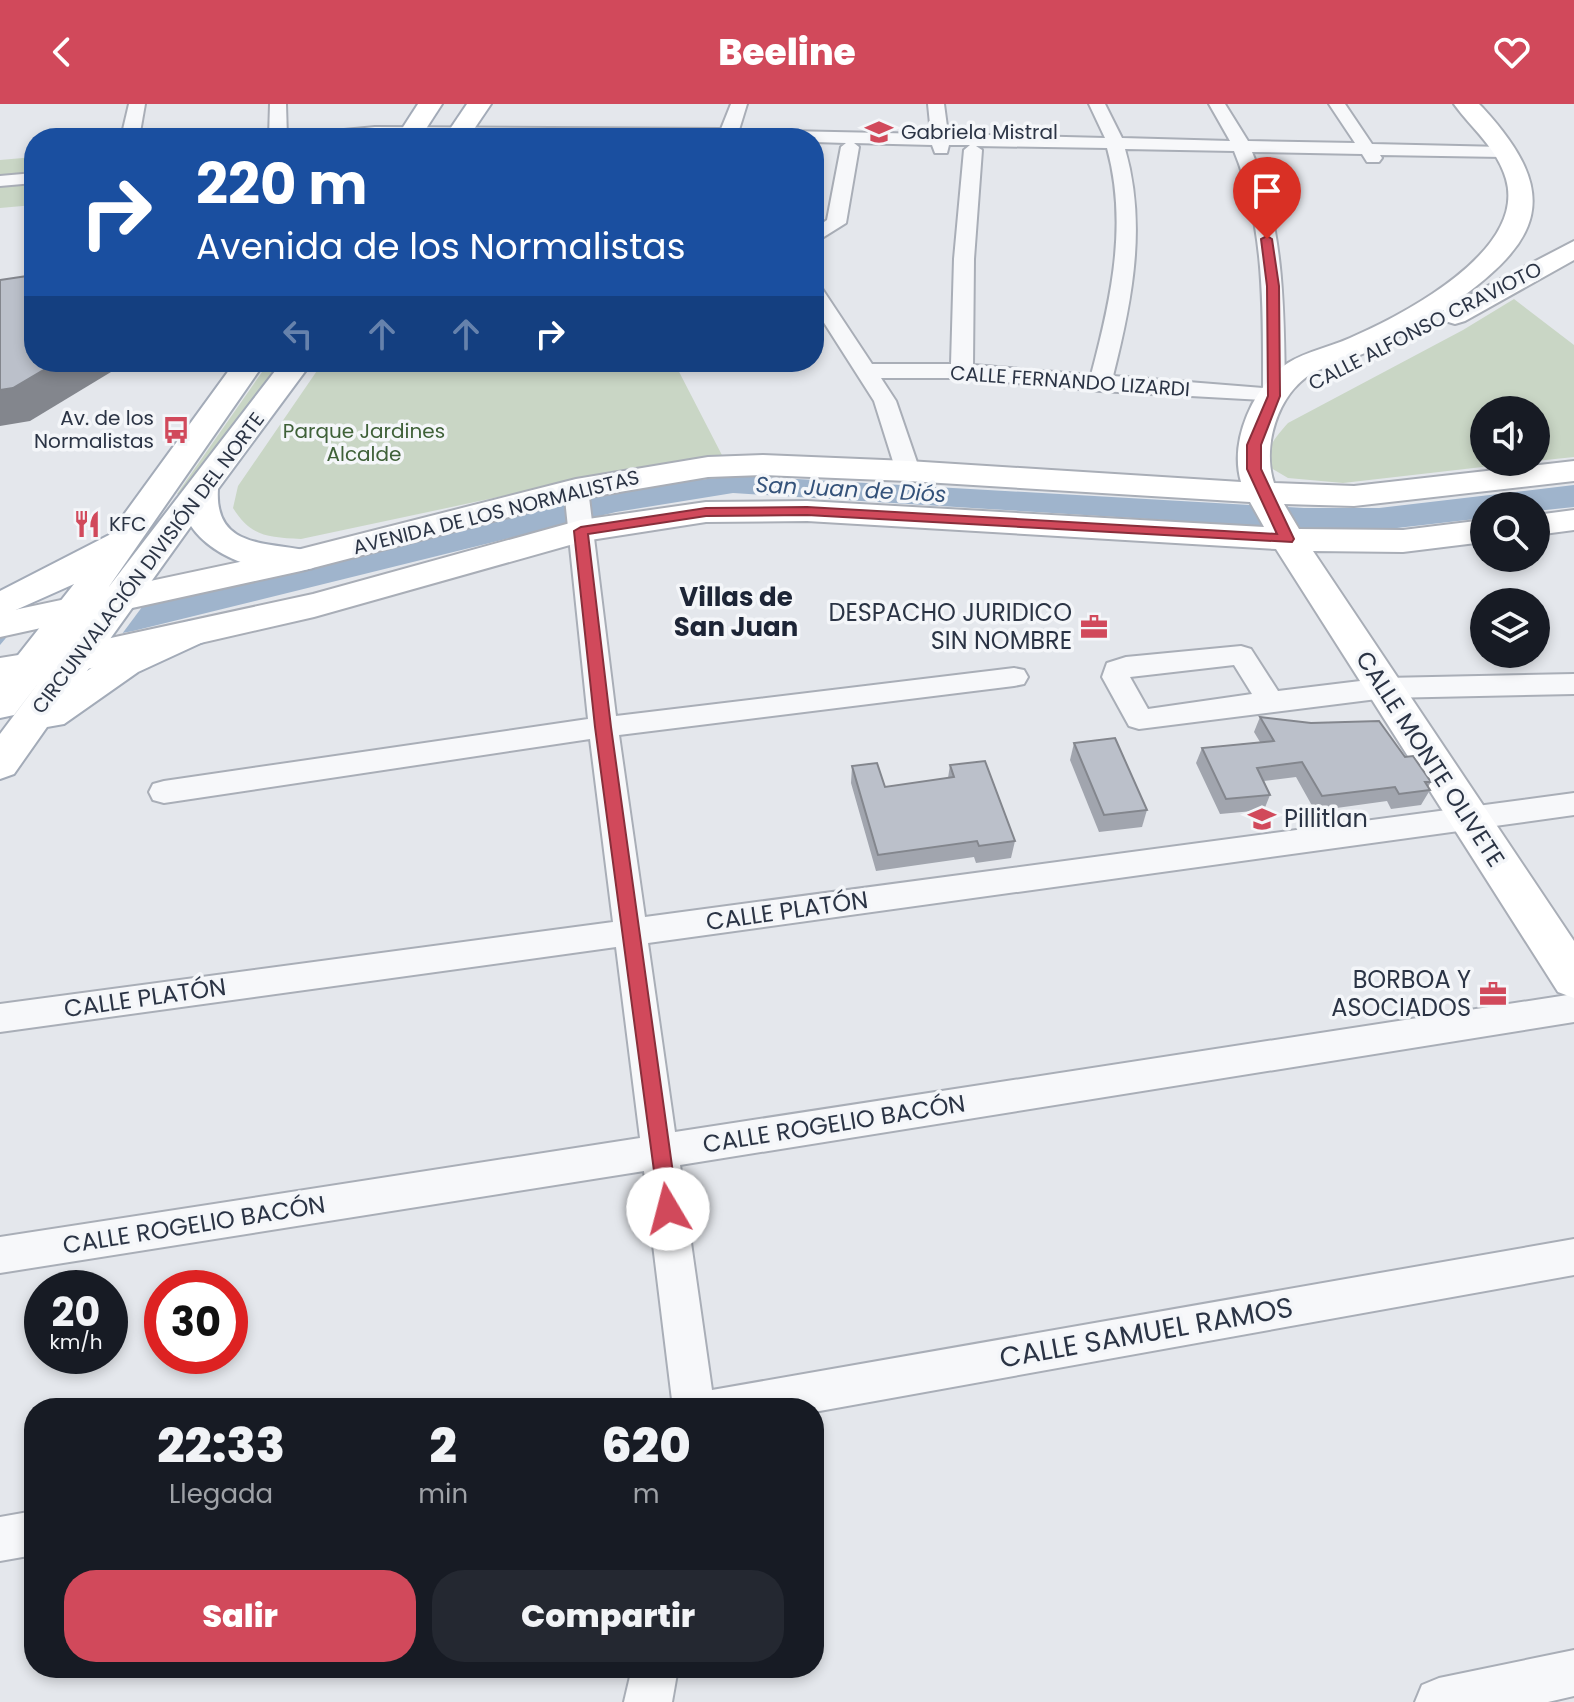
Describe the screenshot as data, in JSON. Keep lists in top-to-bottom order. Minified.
{"streets":{"street":["CALLE ALFONSO CRAVIOTO","CALLE FERNANDO LIZARDI","AVENIDA DE LOS NORMALISTAS","CIRCUNVALACIÓN DIVISIÓN DEL NORTE","CALLE MONTE OLIVETE","CALLE PLATÓN","CALLE ROGELIO BACÓN","CALLE SAMUEL RAMOS"]},"crossings":[["CALLE ALFONSO CRAVIOTO","CALLE FERNANDO LIZARDI"],["CALLE ALFONSO CRAVIOTO","CALLE MONTE OLIVETE"],["CALLE FERNANDO LIZARDI","CALLE MONTE OLIVETE"],["AVENIDA DE LOS NORMALISTAS","CIRCUNVALACIÓN DIVISIÓN DEL NORTE"],["AVENIDA DE LOS NORMALISTAS","CALLE MONTE OLIVETE"],["CALLE MONTE OLIVETE","CALLE PLATÓN"]],"districts":["Villas de San Juan"],"water":["San Juan de Diós"],"parks":["Parque Jardines Alcalde"],"places":{"school or university":["Gabriela Mistral","Pillitlan"],"bus stop":["Av. de los Normalistas"],"restaurant":["KFC"],"office":["DESPACHO JURIDICO SIN NOMBRE","BORBOA Y ASOCIADOS"]},"page":{"header":"Beeline","turn":["220 m","Avenida de los Normalistas"],"speed":"20 km/h","limit":"30","eta":["22:33","Llegada","2","min","620","m"],"buttons":["Salir","Compartir"]}}
